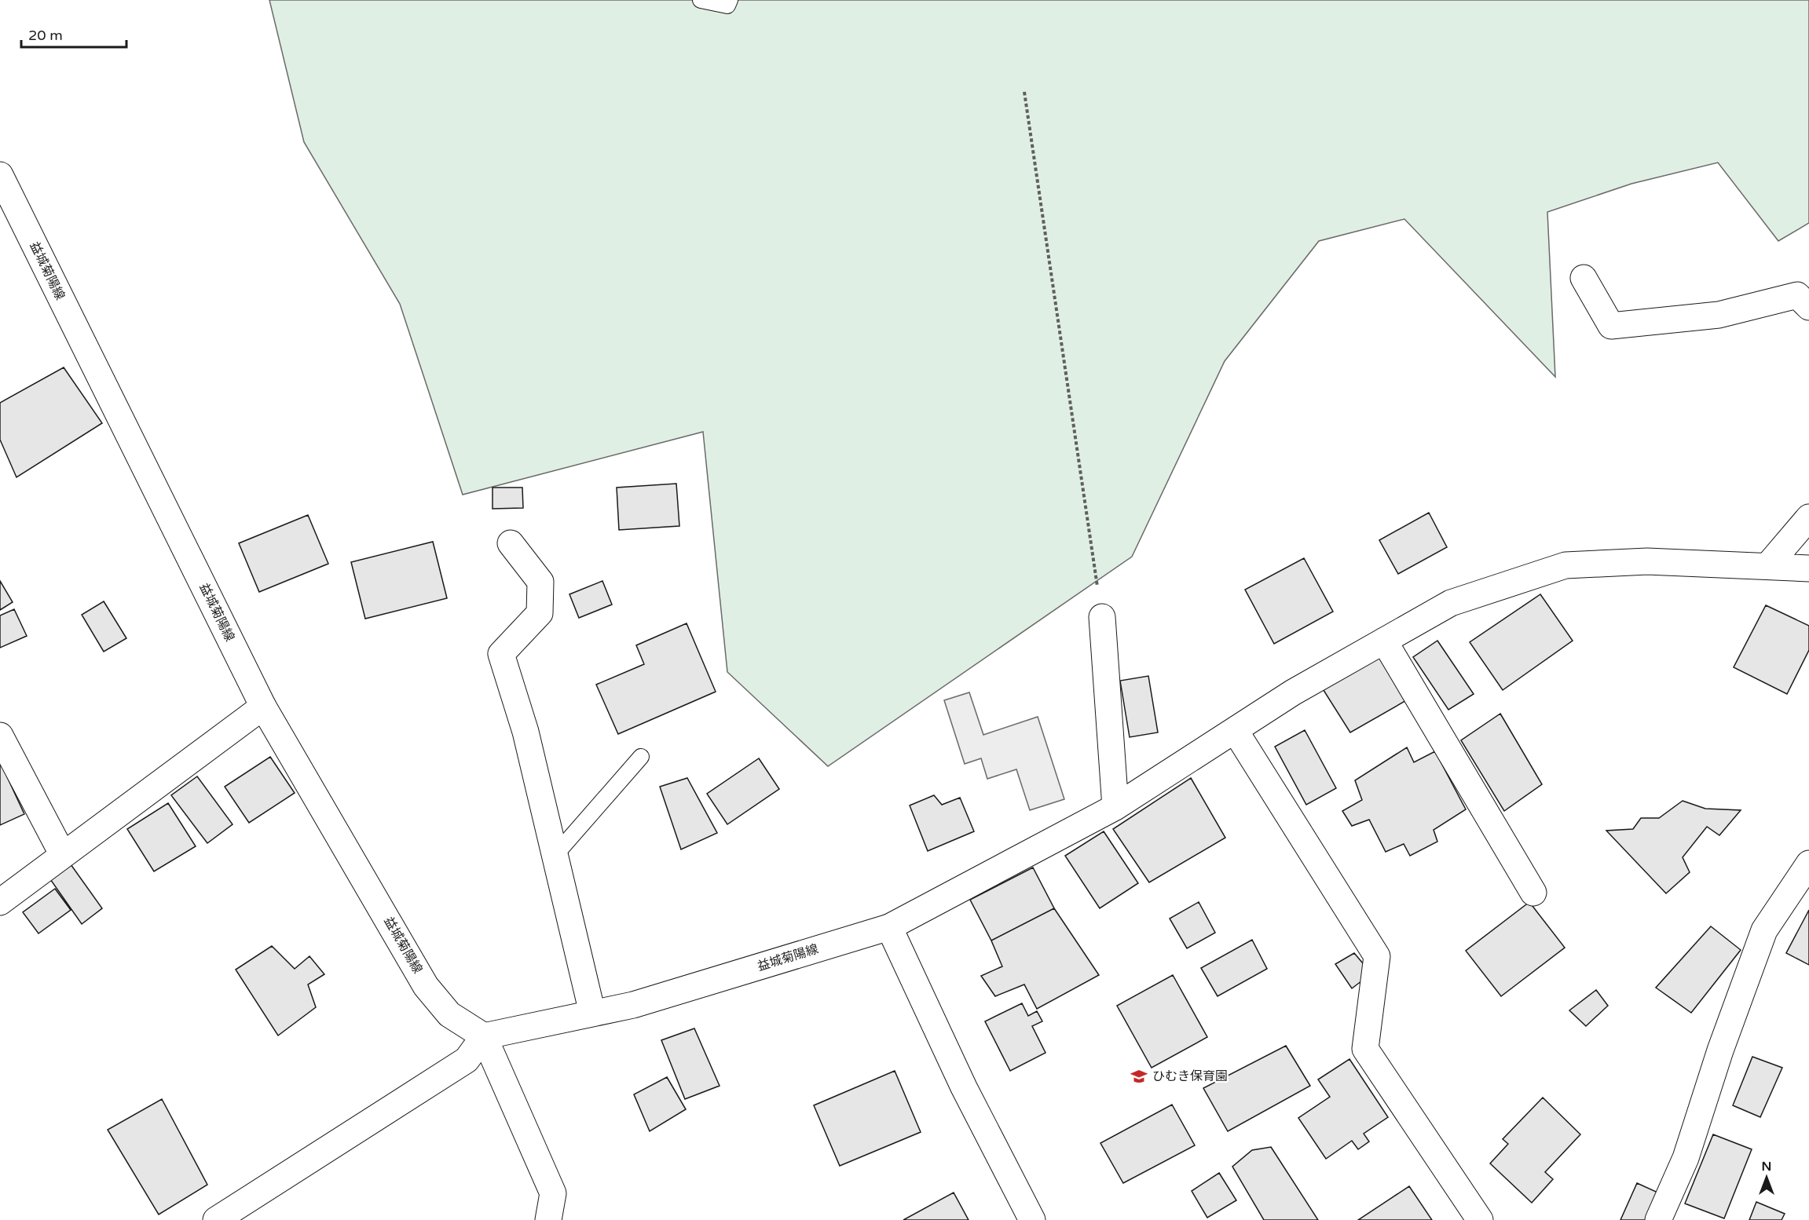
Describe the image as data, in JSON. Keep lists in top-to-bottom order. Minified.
{"streets":{"street":["益城菊陽線"]},"places":{"school or university":["ひむき保育園"]},"scale_bar":"20 m","north":"top"}
